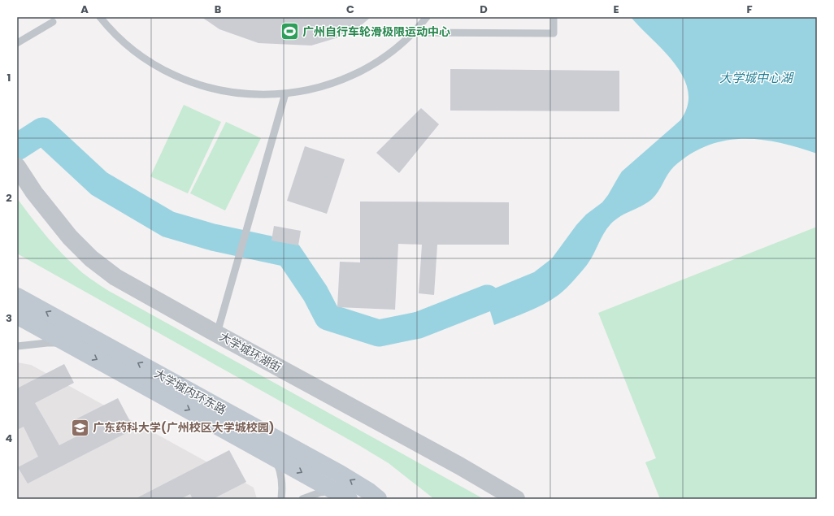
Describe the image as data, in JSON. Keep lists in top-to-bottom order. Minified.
{"streets":{"main road":["大学城内环东路"],"street":["大学城环湖街"]},"water":["大学城中心湖"],"places":{"sports":["广州自行车轮滑极限运动中心"],"school or university":["广东药科大学(广州校区大学城校园)"]},"grid":{"columns":["A","B","C","D","E","F"],"rows":["1","2","3","4"]}}
